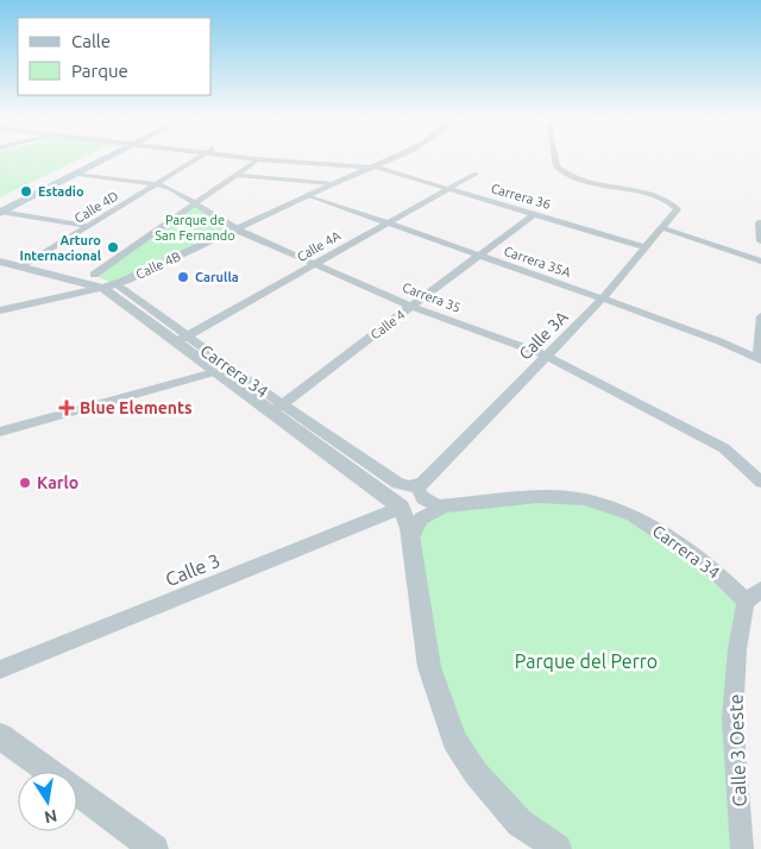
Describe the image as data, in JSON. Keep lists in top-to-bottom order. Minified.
{"streets":{"street":["Carrera 36","Calle 4D","Calle 4A","Carrera 35A","Calle 4B","Carrera 35","Calle 4","Calle 3A","Carrera 34","Calle 3","Calle 3 Oeste"]},"crossings":[["Carrera 36","Calle 4A"],["Carrera 36","Calle 4B"],["Carrera 36","Calle 4"],["Carrera 36","Calle 3A"],["Calle 4D","Carrera 35"],["Calle 4D","Carrera 34"],["Calle 4A","Carrera 35A"],["Calle 4A","Carrera 35"],["Calle 4A","Carrera 34"],["Carrera 35A","Calle 4B"],["Carrera 35A","Calle 4"],["Carrera 35A","Calle 3A"],["Calle 4B","Carrera 35"],["Calle 4B","Carrera 34"],["Carrera 35","Calle 4"],["Carrera 35","Calle 3A"],["Calle 4","Carrera 34"],["Calle 3A","Carrera 34"],["Carrera 34","Calle 3"],["Carrera 34","Calle 3 Oeste"]],"parks":["Parque de San Fernando","Parque del Perro"],"places":{"other":["Estadio","Arturo Internacional","Carulla","Karlo"],"health":["Blue Elements"]},"legend":["Calle","Parque"],"north":"bottom"}
